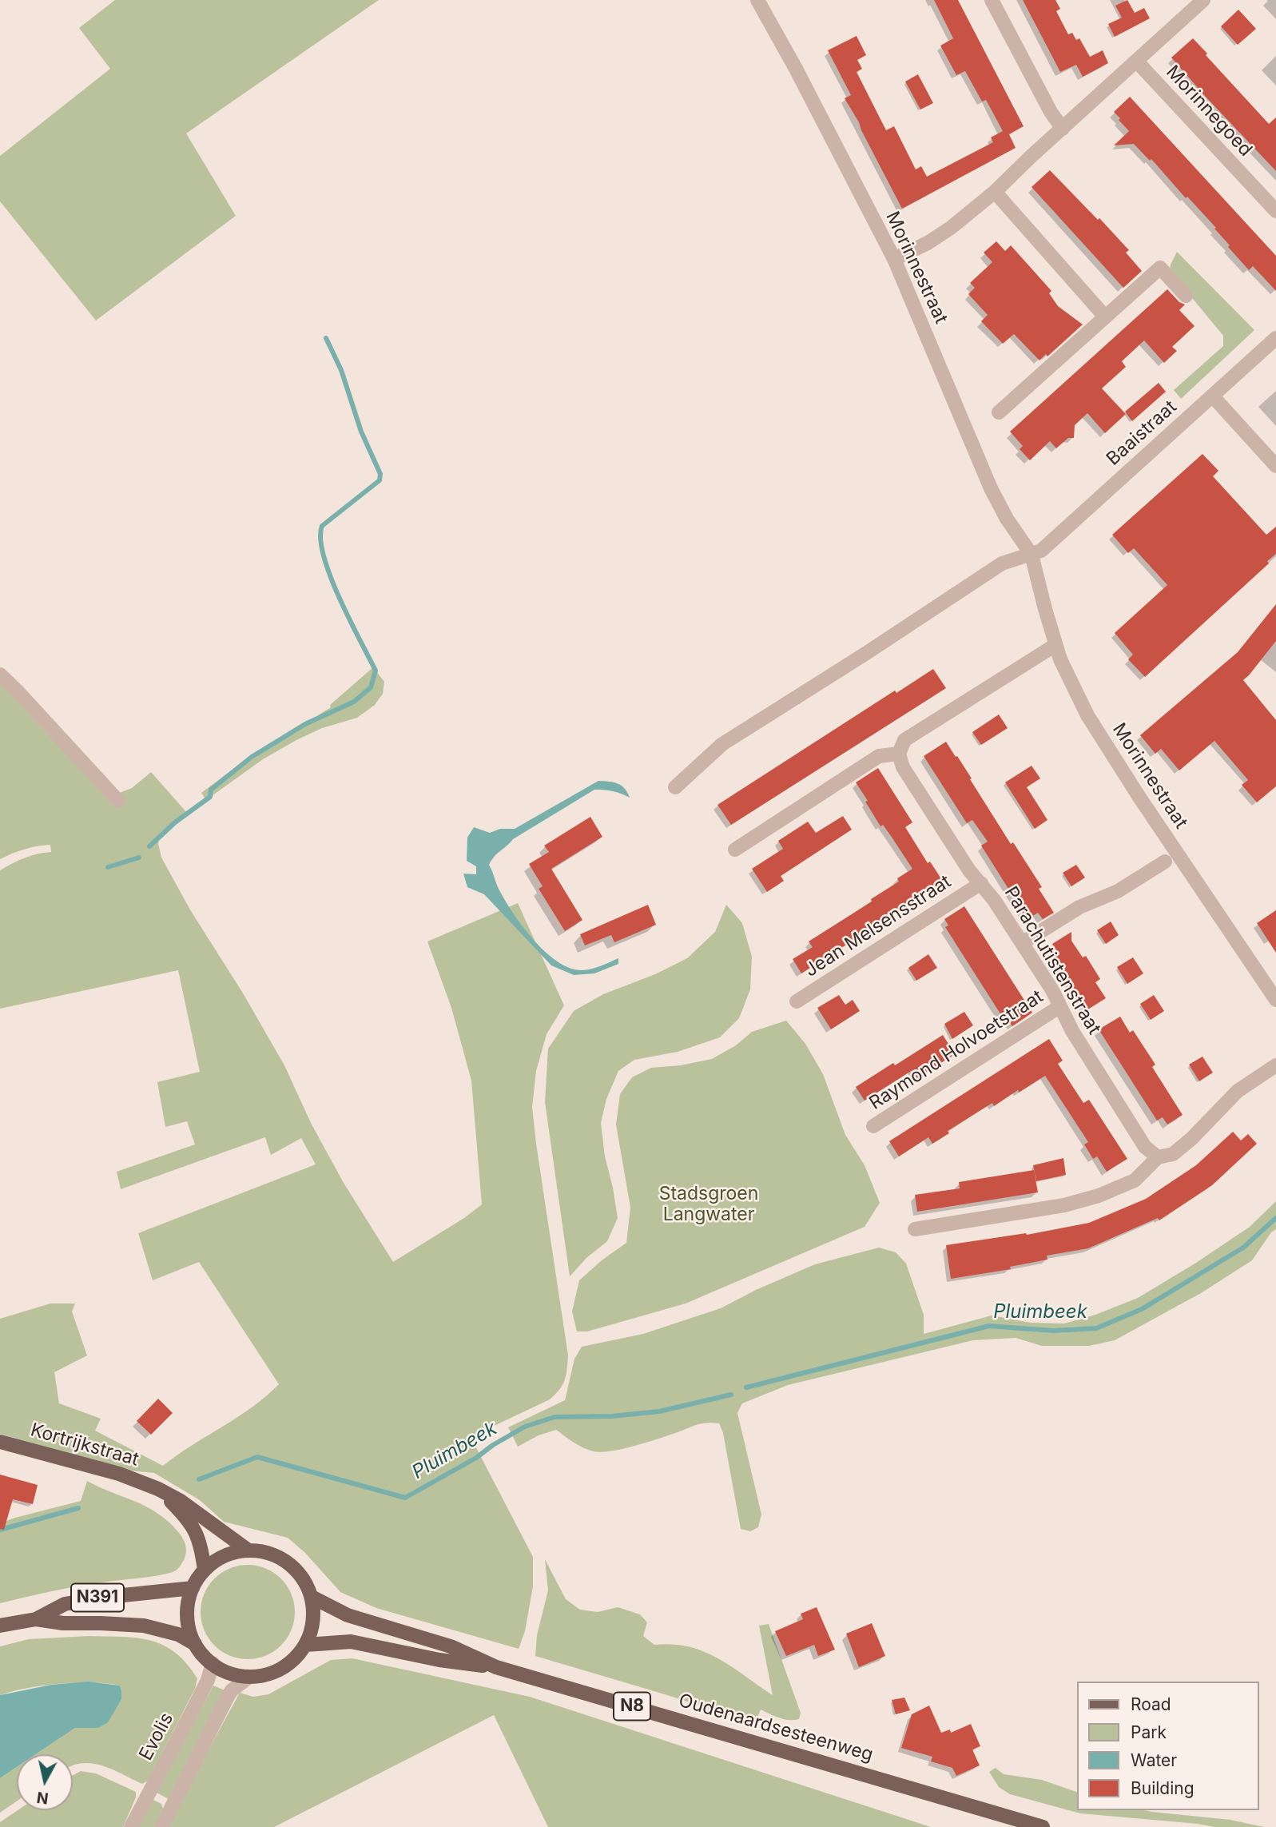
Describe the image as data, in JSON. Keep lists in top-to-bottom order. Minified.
{"streets":{"main road":["Kortrijkstraat","N391","N8","Oudenaardsesteenweg"],"street":["Morinnegoed","Morinnestraat","Baaistraat","Jean Melsensstraat","Parachutistenstraat","Raymond Holvoetstraat","Evolis"]},"crossings":[["Morinnestraat","Baaistraat"],["Jean Melsensstraat","Parachutistenstraat"],["Parachutistenstraat","Raymond Holvoetstraat"],["Kortrijkstraat","N391"],["Kortrijkstraat","Oudenaardsesteenweg"],["Kortrijkstraat","Evolis"],["N391","Oudenaardsesteenweg"],["N391","Evolis"],["Oudenaardsesteenweg","Evolis"]],"water":["Pluimbeek"],"parks":["Stadsgroen Langwater"],"legend":["Road","Park","Water","Building"],"north":"bottom"}
